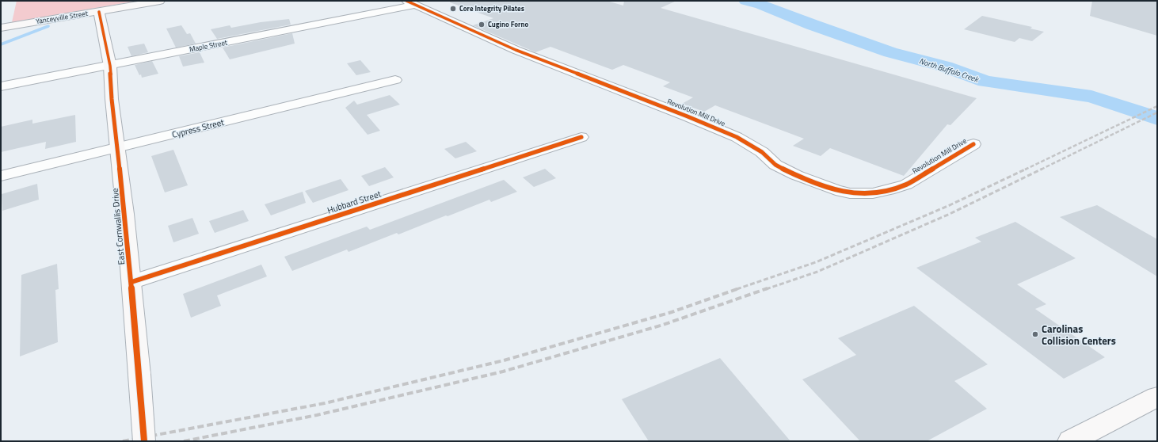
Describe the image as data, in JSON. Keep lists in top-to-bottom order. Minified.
{"streets":{"main road":["Yanceyville Street","East Cornwallis Drive"],"street":["Maple Street","Revolution Mill Drive","Cypress Street","Hubbard Street"]},"crossings":[["Yanceyville Street","East Cornwallis Drive"],["Maple Street","Revolution Mill Drive"],["Maple Street","East Cornwallis Drive"],["Cypress Street","East Cornwallis Drive"],["Hubbard Street","East Cornwallis Drive"]],"water":["North Buffalo Creek"],"places":["Core Integrity Pilates","Cugino Forno","Carolinas Collision Centers"]}
